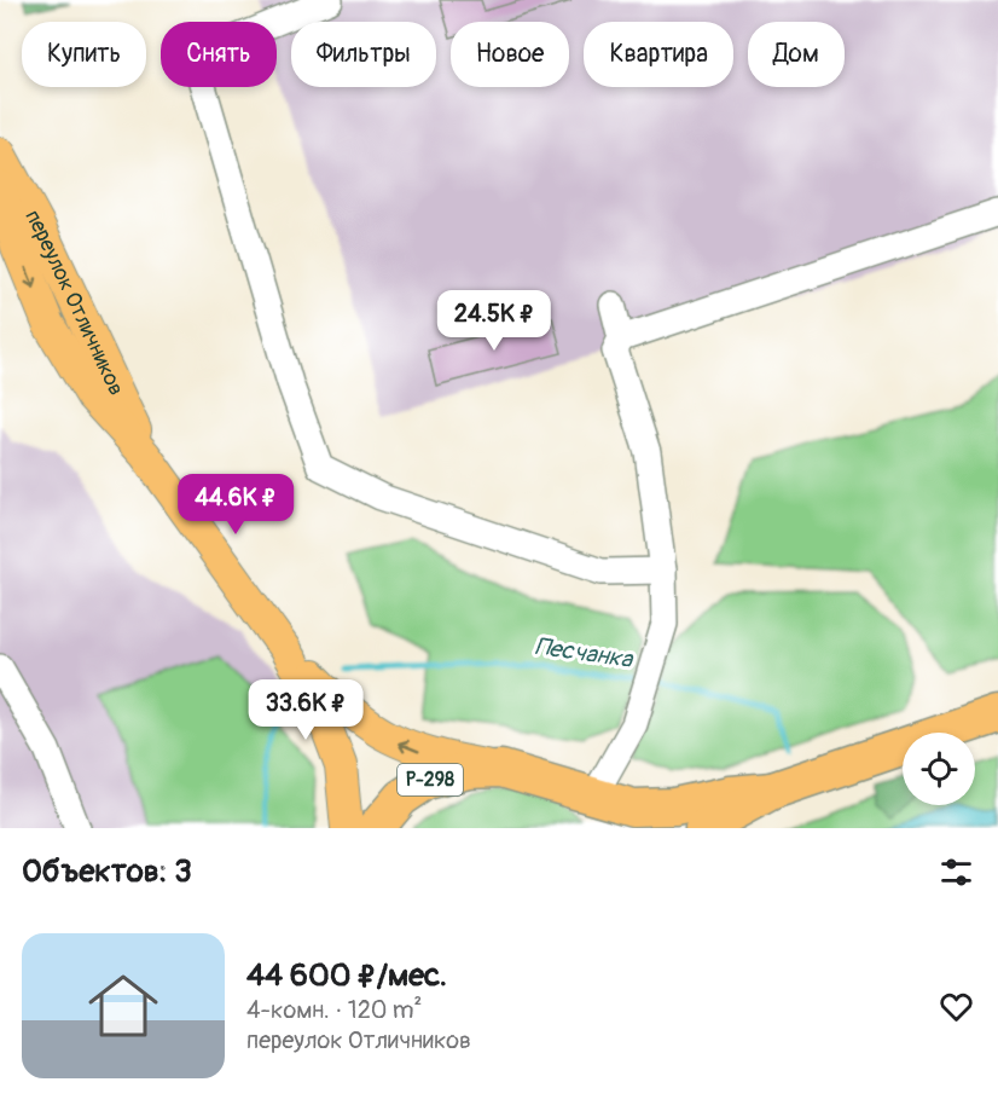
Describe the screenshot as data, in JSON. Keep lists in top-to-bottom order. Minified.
{"streets":{"highway":["Р-298"],"main road":["переулок Отличников"]},"water":["Песчанка"],"page":{"chip":["Купить","Снять","Фильтры","Новое","Квартира","Дом"],"price":["24.5K ₽","44.6K ₽","33.6K ₽"],"heading":"Объектов: 3","list":[{"name":"44 600 ₽/мес.","note":"4-комн. · 120 m² · переулок Отличников"}]}}
